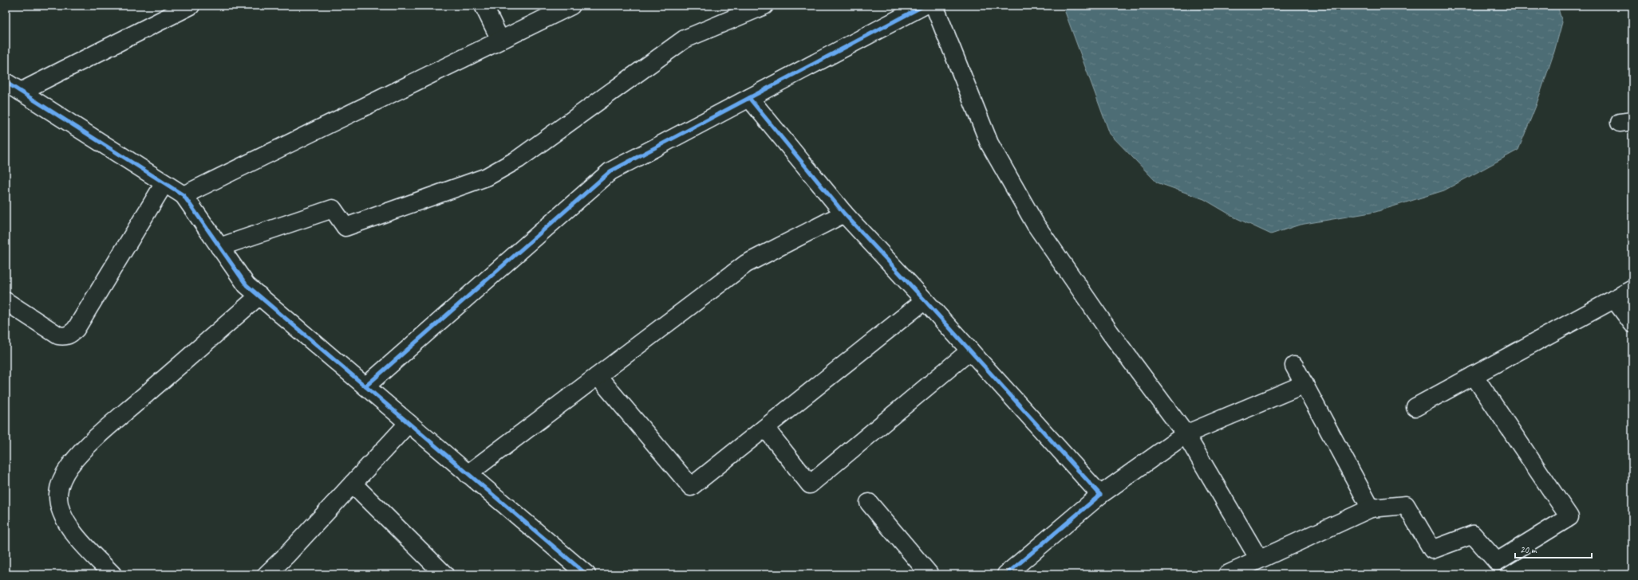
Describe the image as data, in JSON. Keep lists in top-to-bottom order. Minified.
{"scale_bar":"20 m"}
